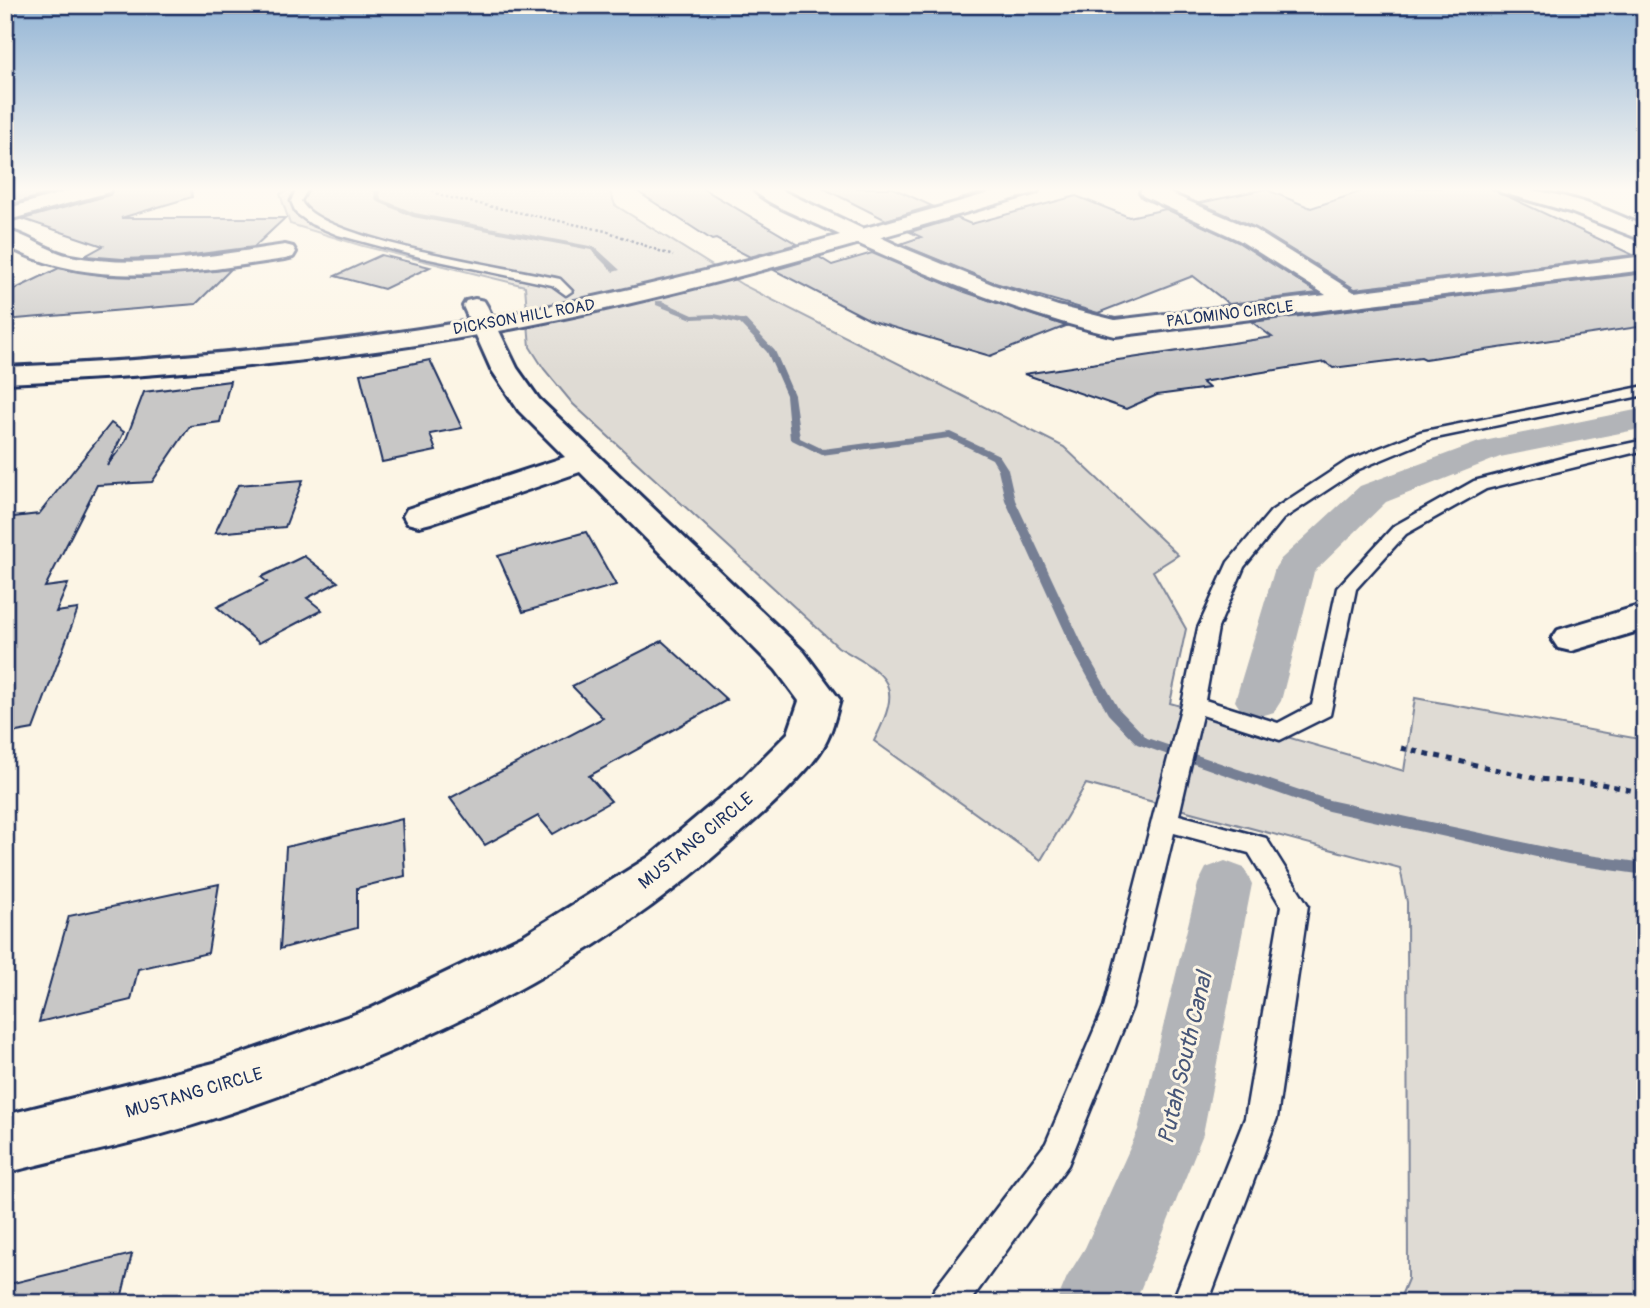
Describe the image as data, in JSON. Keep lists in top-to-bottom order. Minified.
{"streets":{"street":["PALOMINO CIRCLE","DICKSON HILL ROAD","MUSTANG CIRCLE"]},"crossings":[["DICKSON HILL ROAD","MUSTANG CIRCLE"]],"water":["Putah South Canal"]}
